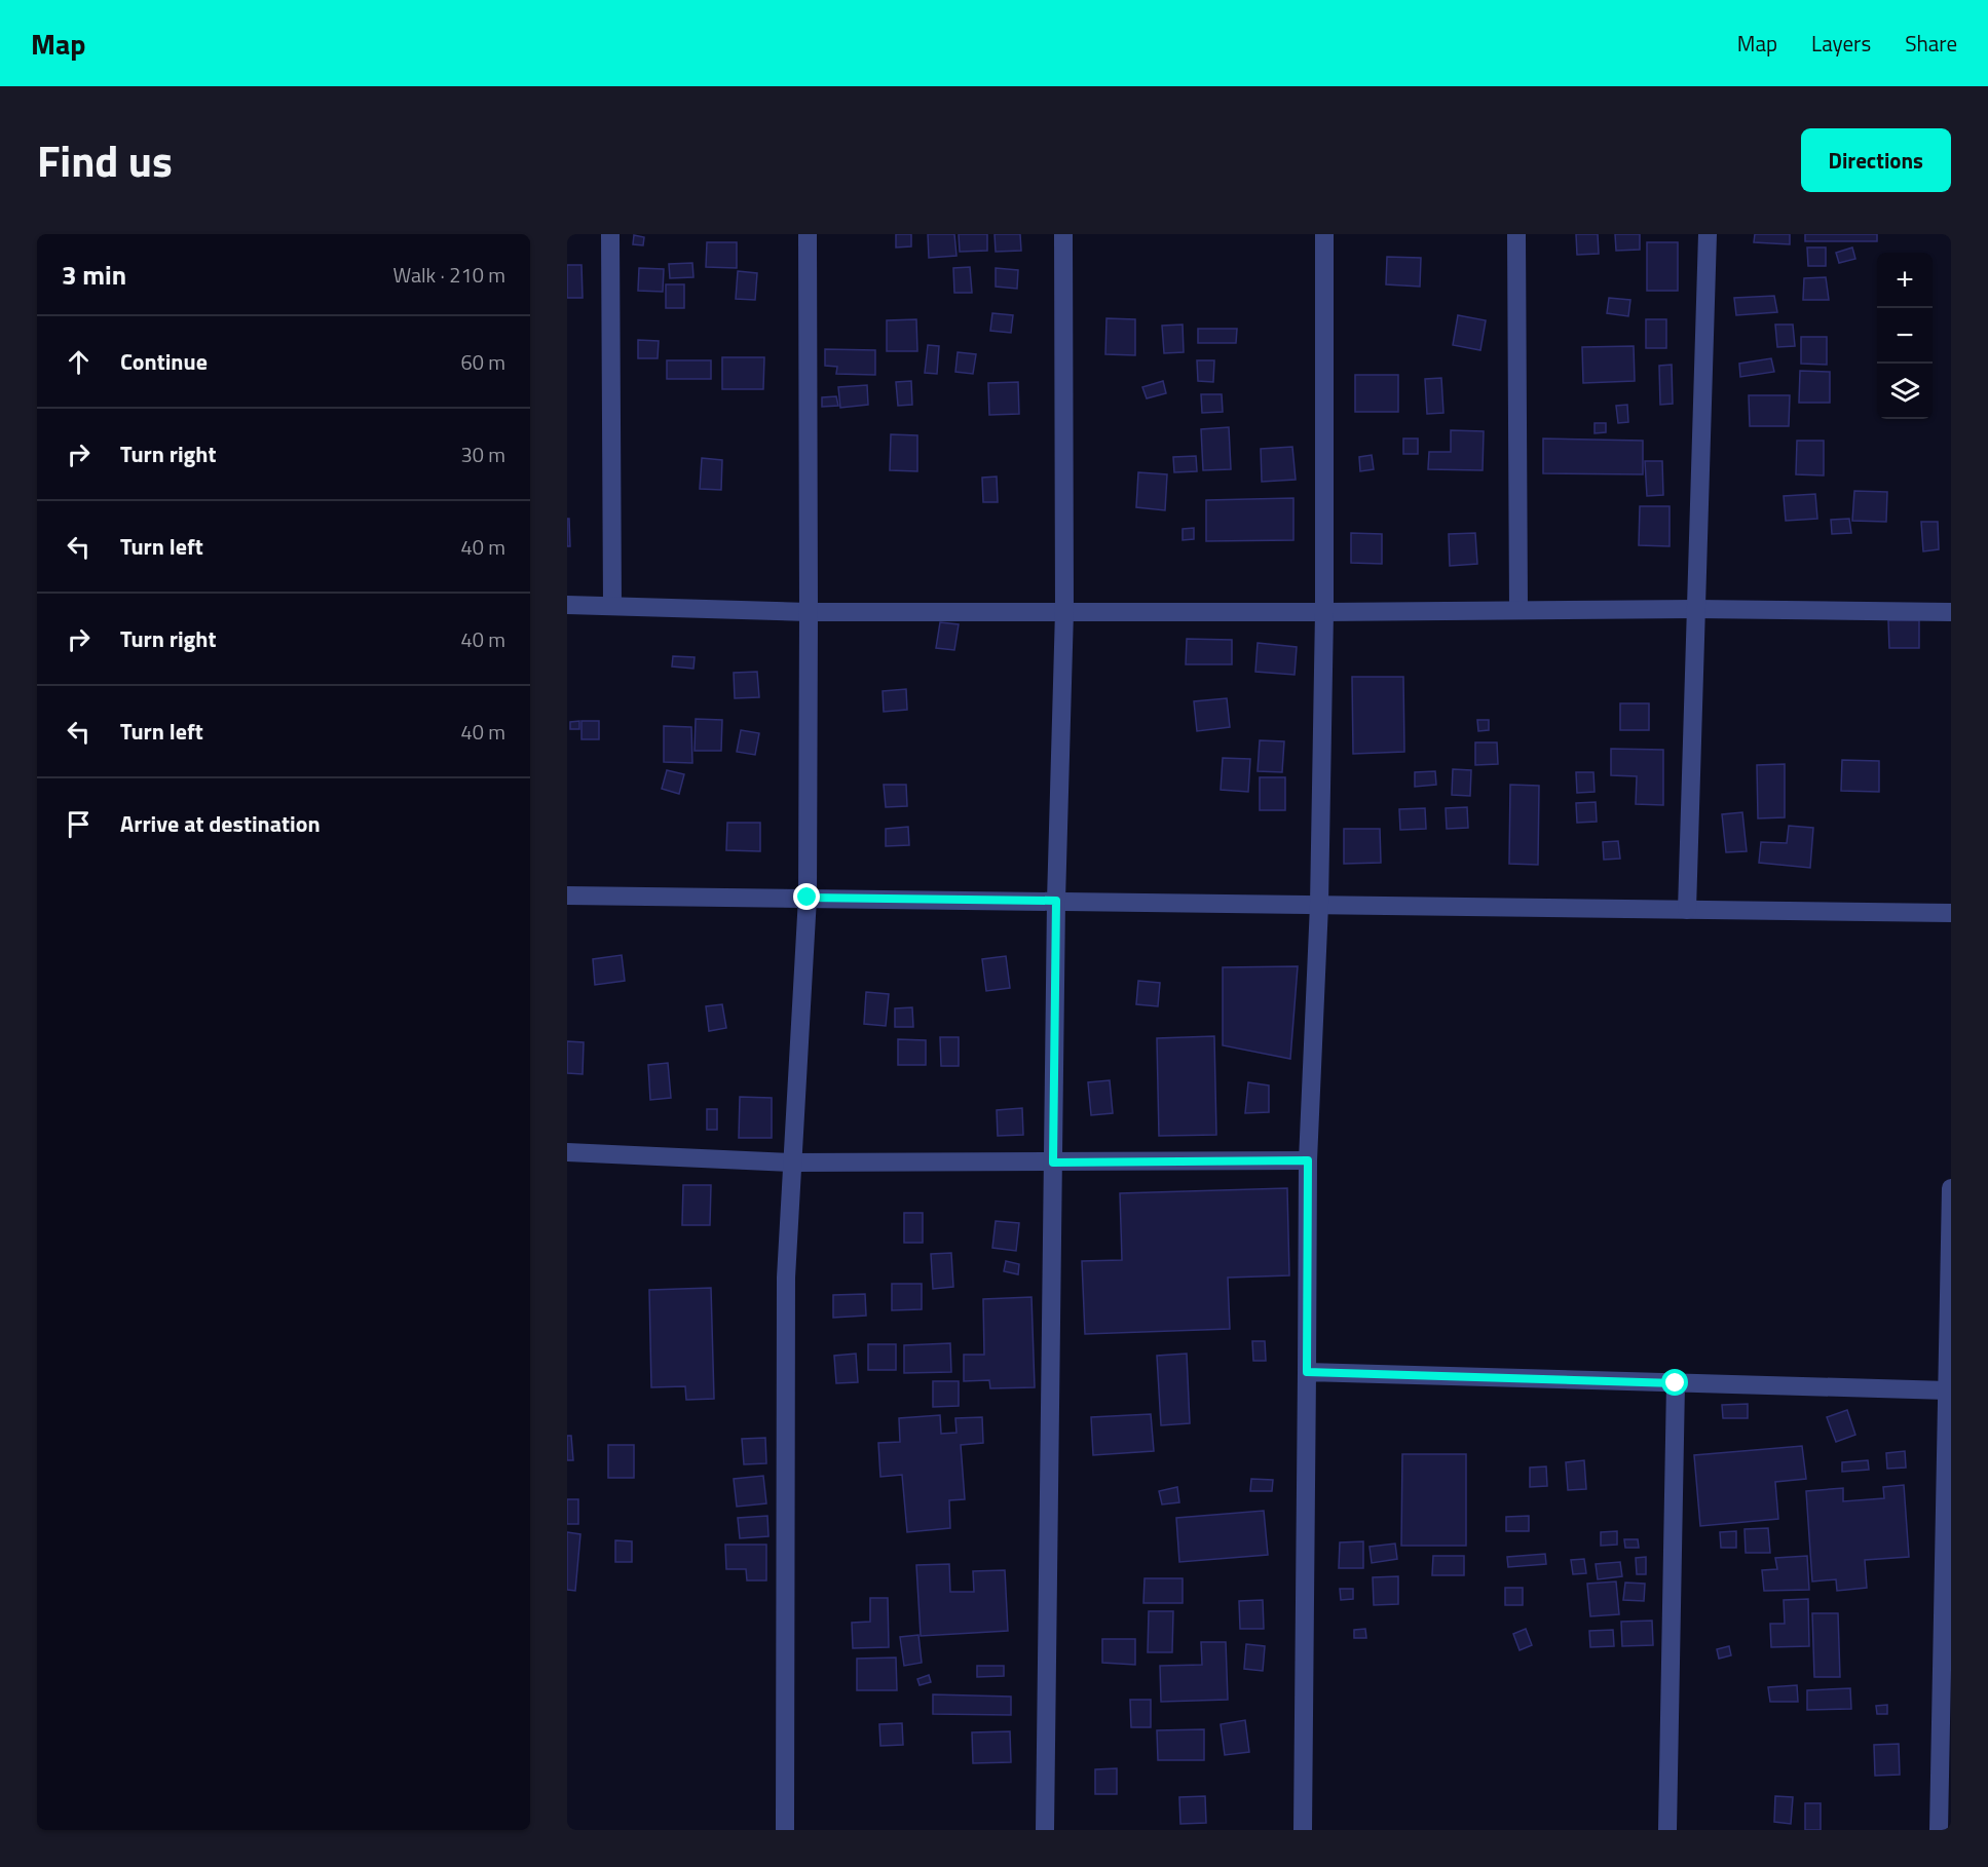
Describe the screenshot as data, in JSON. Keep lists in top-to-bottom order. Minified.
{"page":{"header":"Map","nav":["Map","Layers","Share"],"title":"Find us","buttons":"Directions","heading":["3 min","Walk · 210 m"],"map_buttons":["+","−"],"list":[["Continue","60 m"],["Turn right","30 m"],["Turn left","40 m"],["Turn right","40 m"],["Turn left","40 m"],"Arrive at destination"]}}
